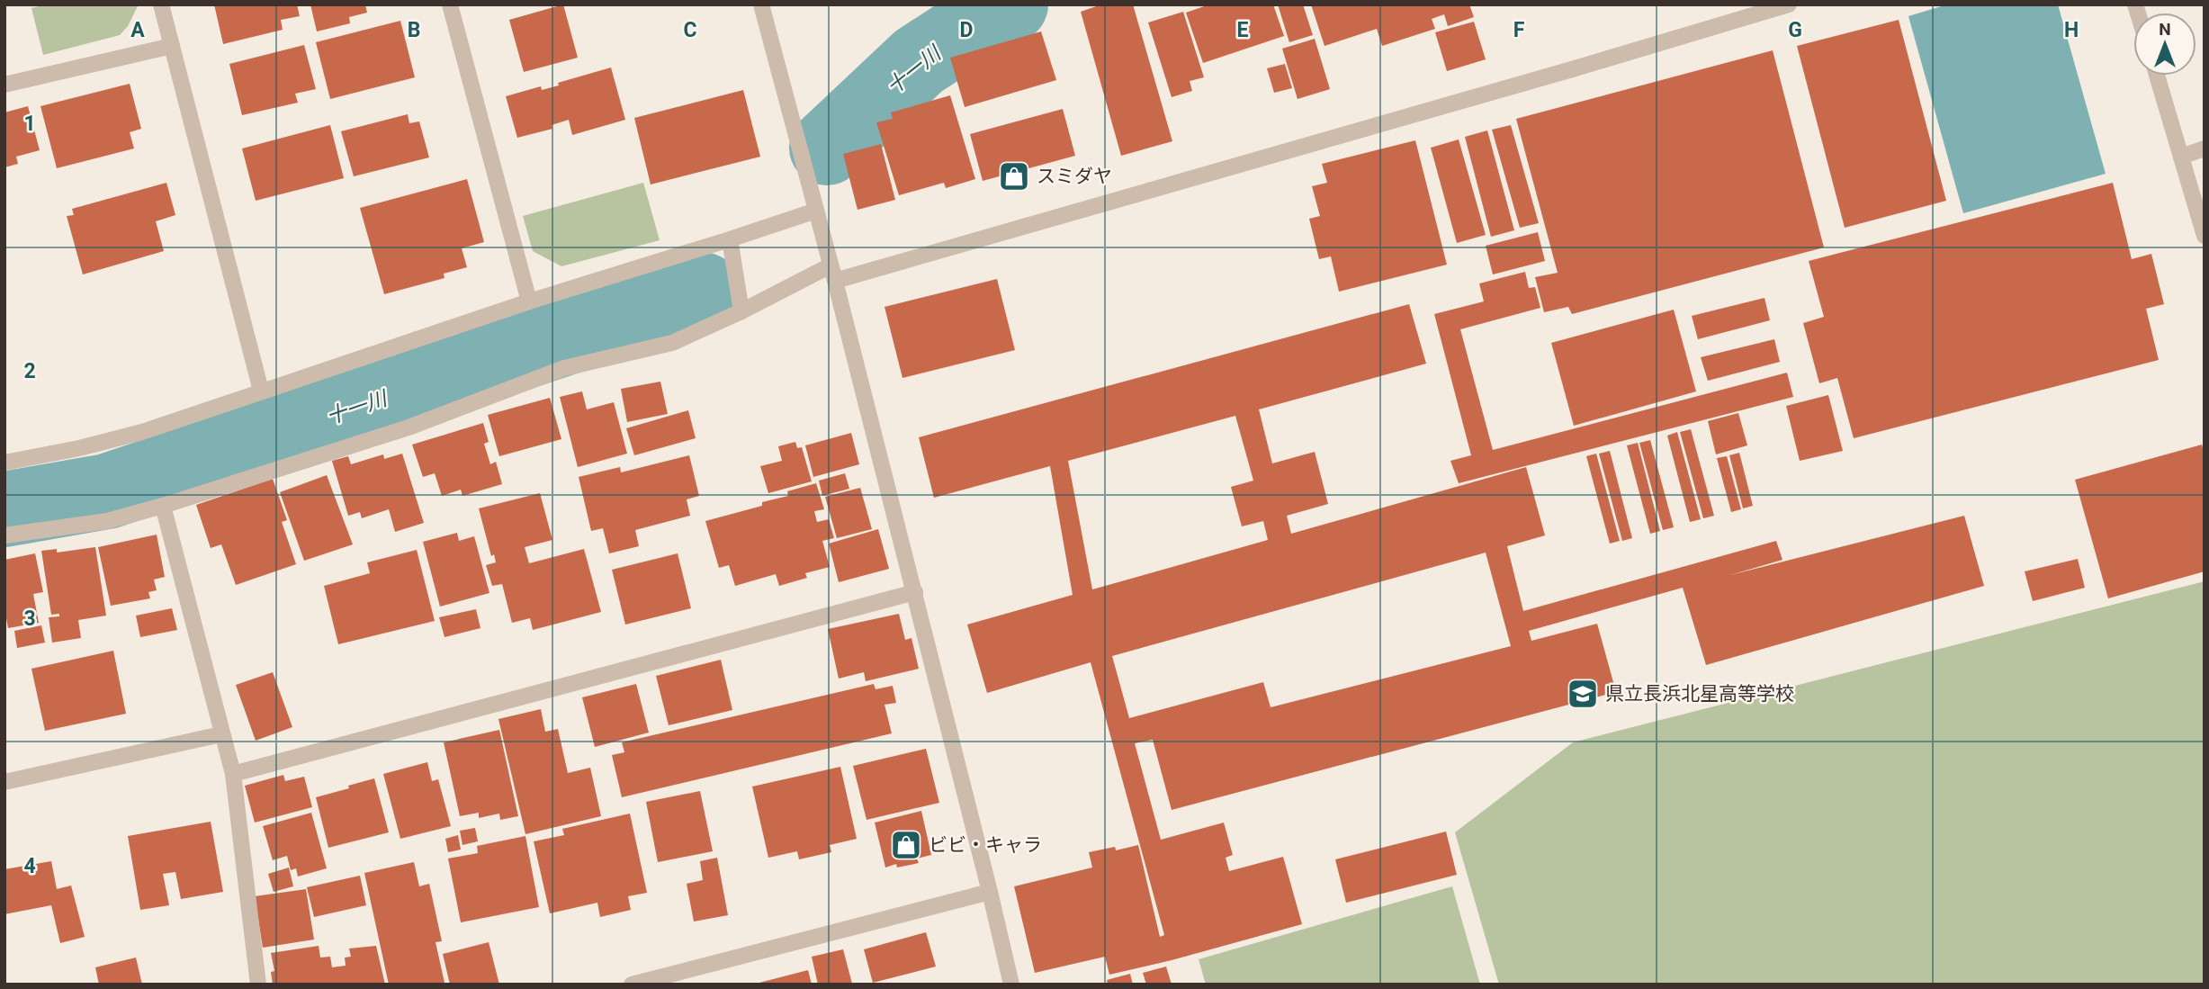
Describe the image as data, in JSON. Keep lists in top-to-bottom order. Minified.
{"water":["十一川"],"places":{"shop":["スミダヤ","ビビ・キャラ"],"school or university":["県立長浜北星高等学校"]},"north":"top","grid":{"columns":["A","B","C","D","E","F","G","H"],"rows":["1","2","3","4"]}}
